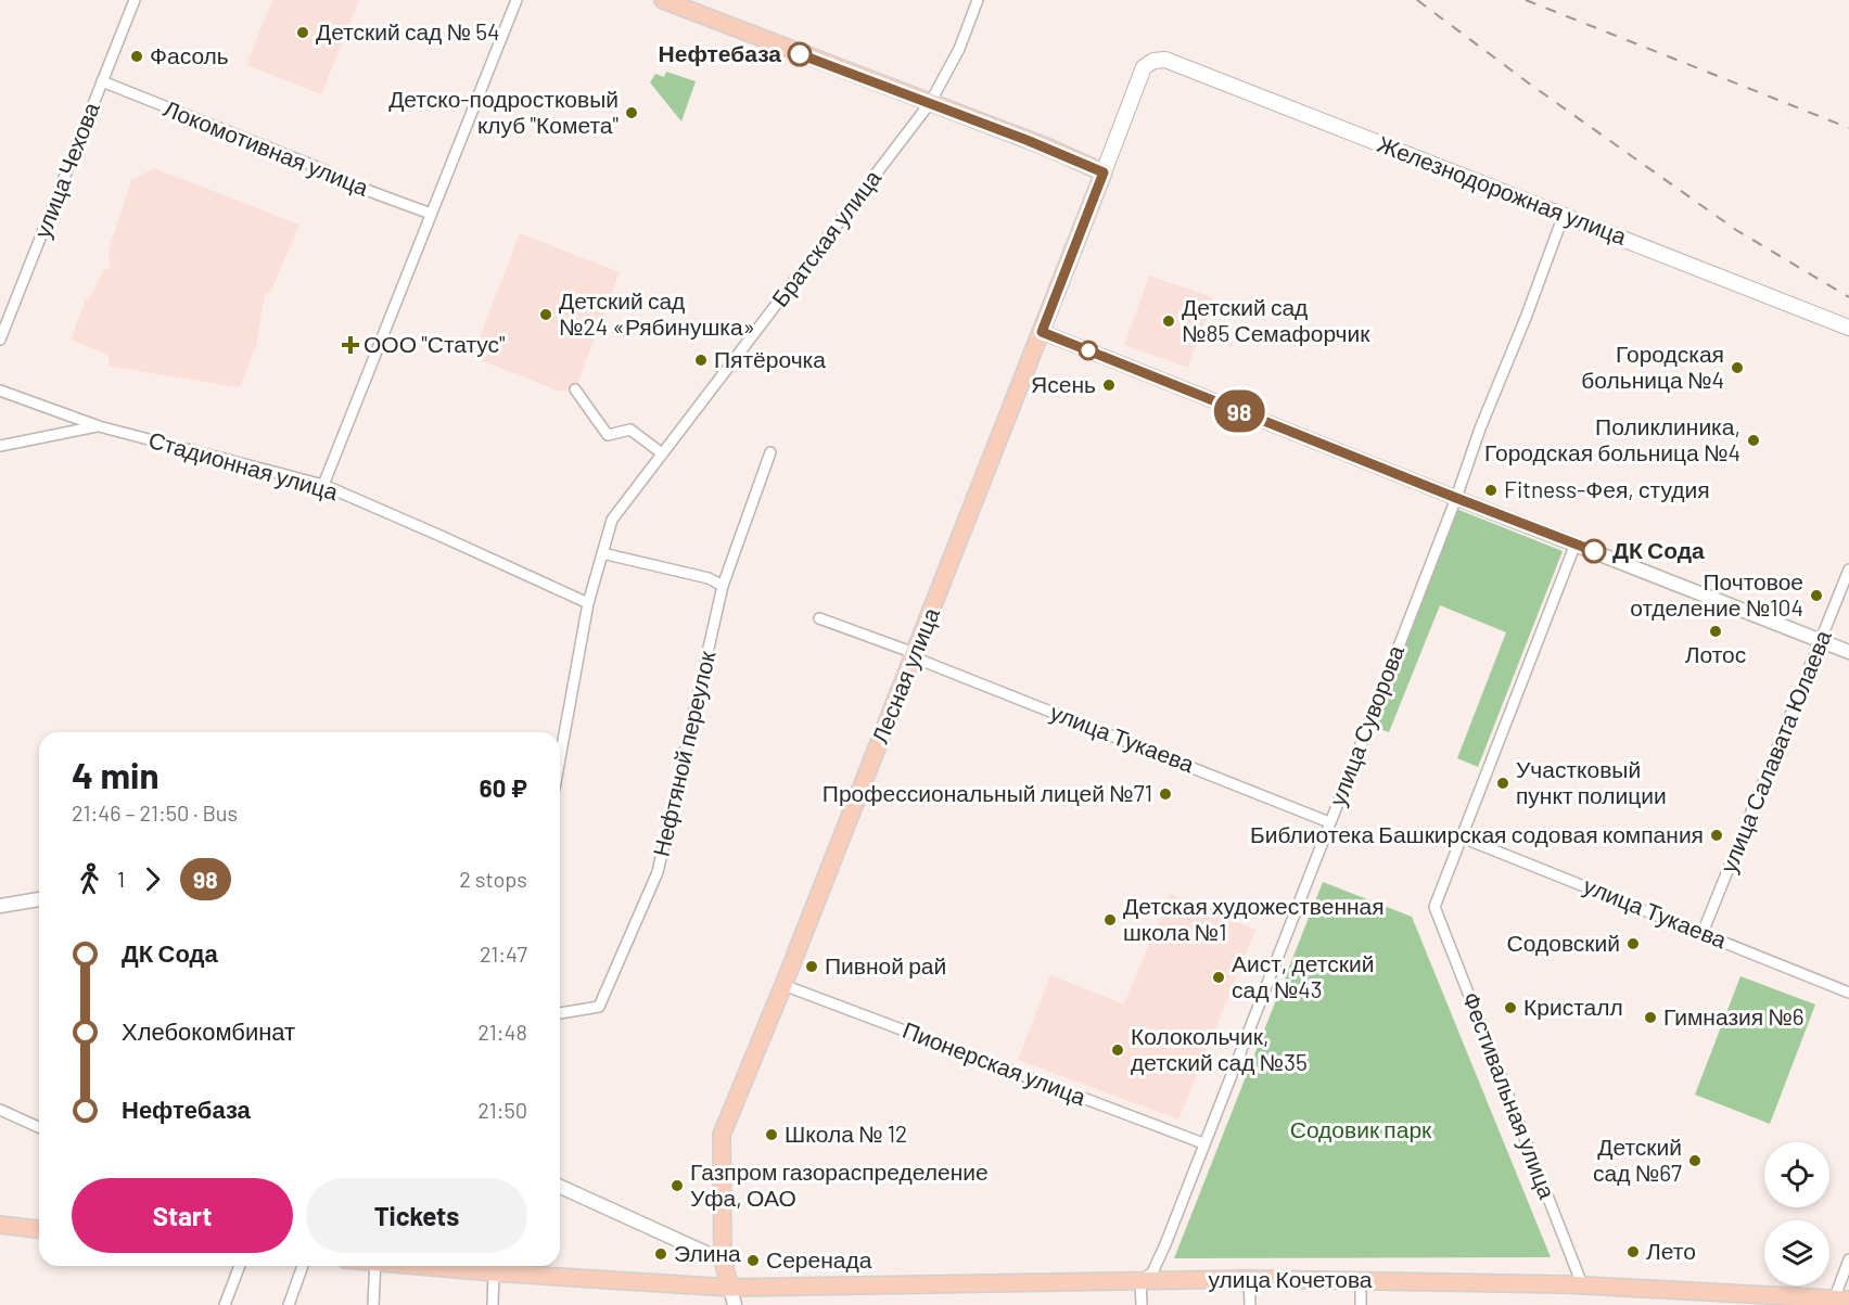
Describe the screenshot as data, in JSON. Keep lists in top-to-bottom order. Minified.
{"streets":{"main road":["Железнодорожная улица","Лесная улица","улица Кочетова"],"street":["Локомотивная улица","улица Чехова","Братская улица","Стадионная улица","улица Суворова","улица Тукаева","улица Салавата Юлаева","Нефтяной переулок","Пионерская улица","Фестивальная улица"]},"crossings":[["Локомотивная улица","улица Чехова"],["Железнодорожная улица","Лесная улица"],["Железнодорожная улица","улица Суворова"],["Братская улица","Стадионная улица"],["Лесная улица","улица Тукаева"],["Лесная улица","Пионерская улица"],["Лесная улица","улица Кочетова"],["улица Суворова","улица Тукаева"],["улица Суворова","Пионерская улица"],["улица Суворова","улица Кочетова"],["улица Тукаева","улица Салавата Юлаева"],["улица Тукаева","Фестивальная улица"],["Фестивальная улица","улица Кочетова"]],"parks":["Содовик парк"],"places":{"other":["Детский сад № 54","Нефтебаза","Фасоль","Детско-подростковый клуб \"Комета\"","Детский сад №24 «Рябинушка»","Детский сад №85 Семафорчик","Пятёрочка","Городская больница №4","Ясень","Поликлиника, Городская больница №4","Fitness-Фея, студия","ДК Сода","Почтовое отделение №104","Лотос","Участковый пункт полиции","Профессиональный лицей №71","Библиотека Башкирская содовая компания","Детская художественная школа №1","Содовский","Пивной рай","Аист, детский сад №43","Кристалл","Гимназия №6","Колокольчик, детский сад №35","Школа № 12","Детский сад №67","Газпром газораспределение Уфа, ОАО","Лето","Элина","Серенада"],"health":["ООО \"Статус\""]},"lines":["bus line 98"],"page":{"on_map":"98","heading":["4 min","21:46 – 21:50 · Bus","60 ₽"],"legs":["1","98","2 stops"],"list":[{"name":"ДК Сода","value":"21:47"},{"name":"Хлебокомбинат","value":"21:48"},{"name":"Нефтебаза","value":"21:50"}],"buttons":["Start","Tickets"]}}
